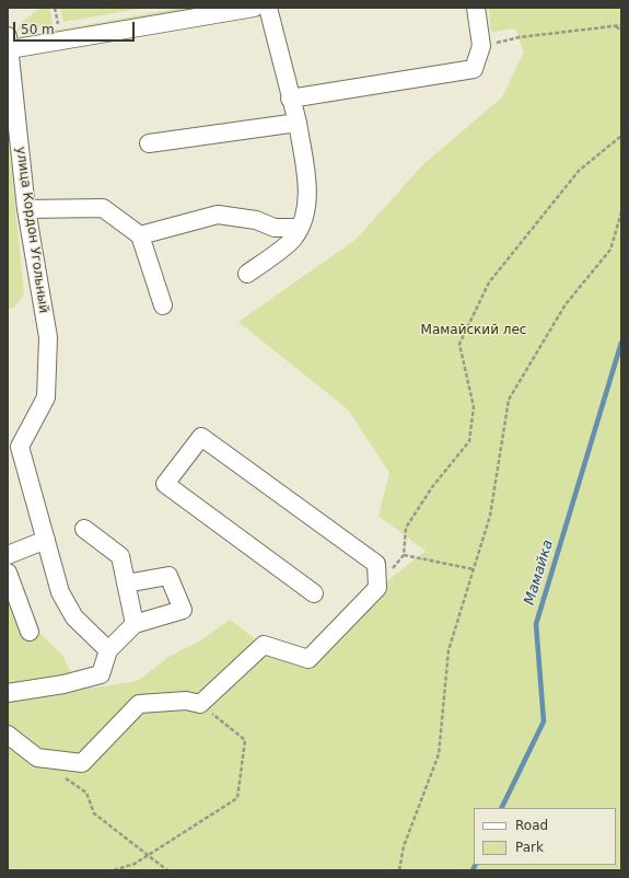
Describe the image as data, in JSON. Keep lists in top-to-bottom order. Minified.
{"streets":{"street":["улица Кордон Угольный"]},"water":["Мамайка"],"parks":["Мамайский лес"],"legend":["Road","Park"],"scale_bar":"50 m"}
